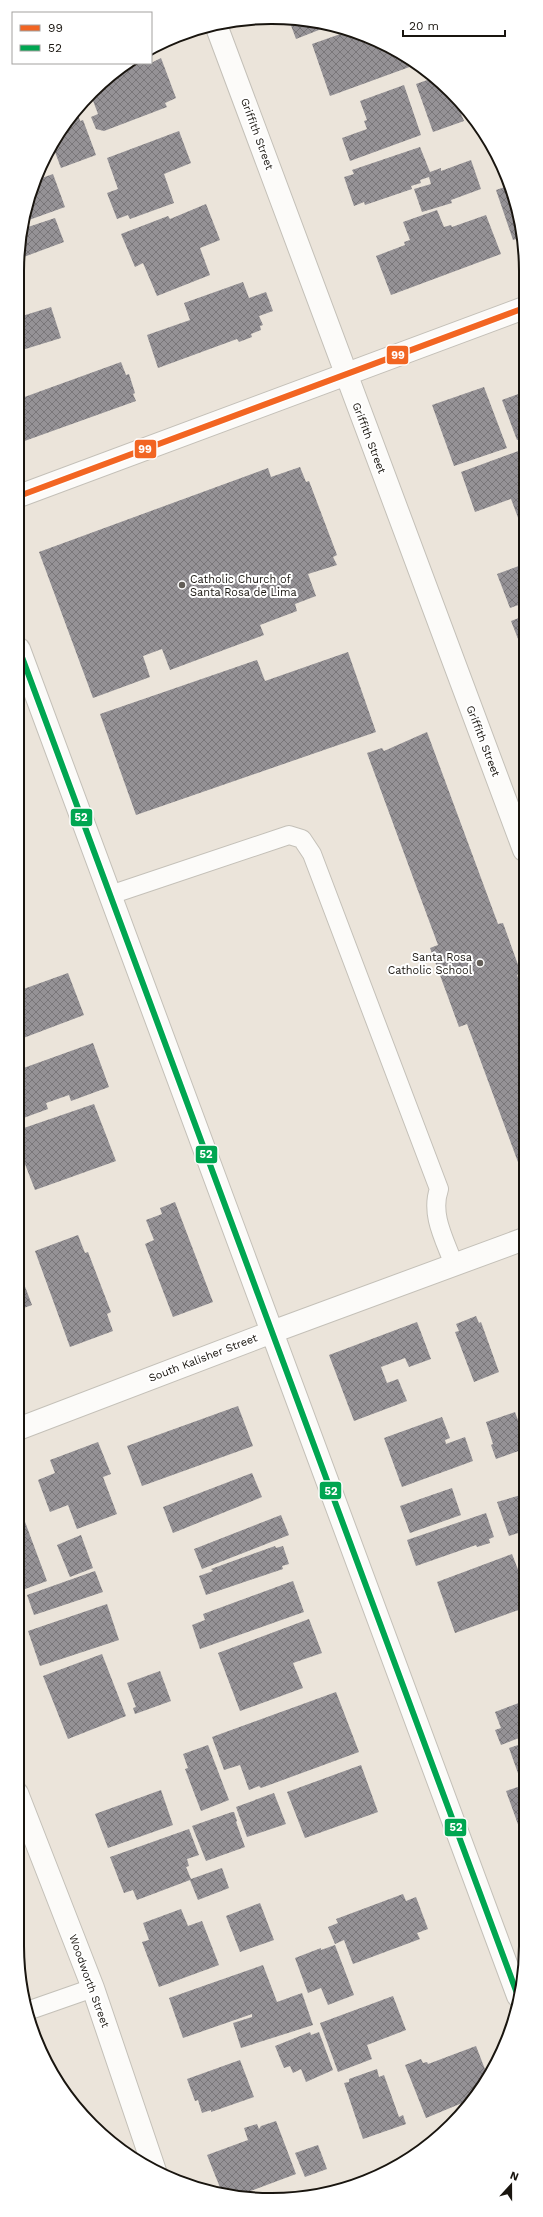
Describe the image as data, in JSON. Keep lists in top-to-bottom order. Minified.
{"streets":{"street":["Griffith Street","South Kalisher Street","Woodworth Street"]},"places":["Catholic Church of Santa Rosa de Lima","Santa Rosa Catholic School"],"lines":["transit line 99","transit line 52"],"legend":["99","52"],"scale_bar":"20 m","north":"top"}
